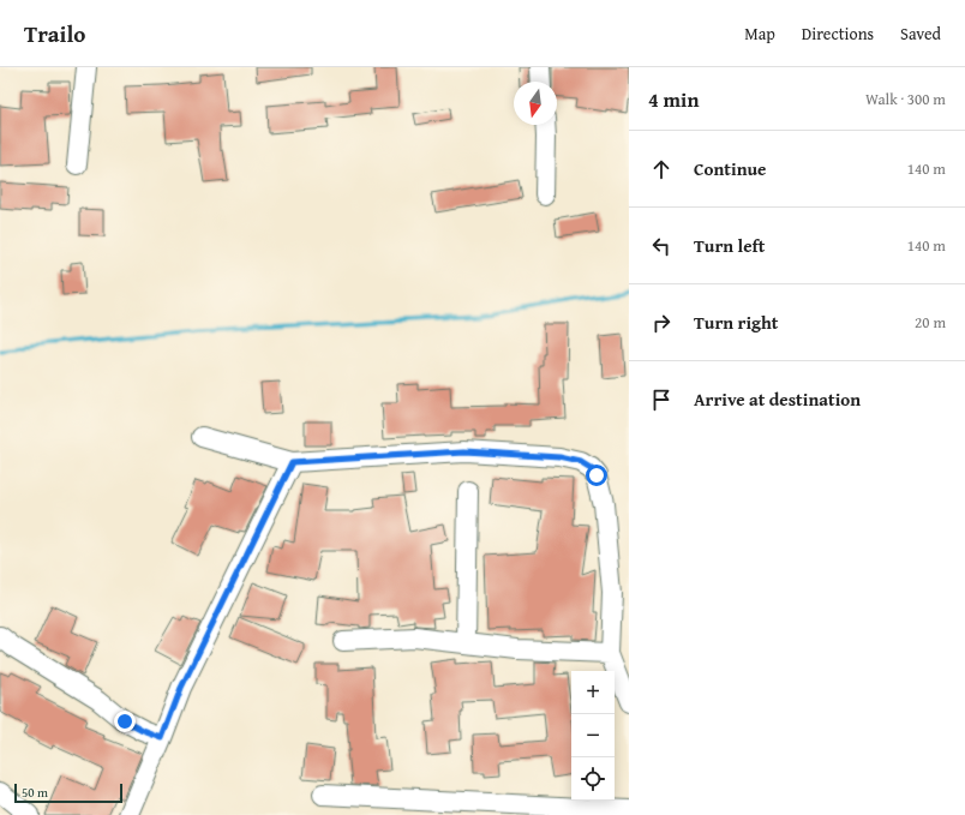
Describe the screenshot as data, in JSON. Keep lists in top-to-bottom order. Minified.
{"scale_bar":"50 m","north":"bottom","page":{"header":"Trailo","nav":["Map","Directions","Saved"],"heading":["4 min","Walk · 300 m"],"list":[["Continue","140 m"],["Turn left","140 m"],["Turn right","20 m"],"Arrive at destination"],"map_buttons":["+","−"],"scale":"50 m"}}
